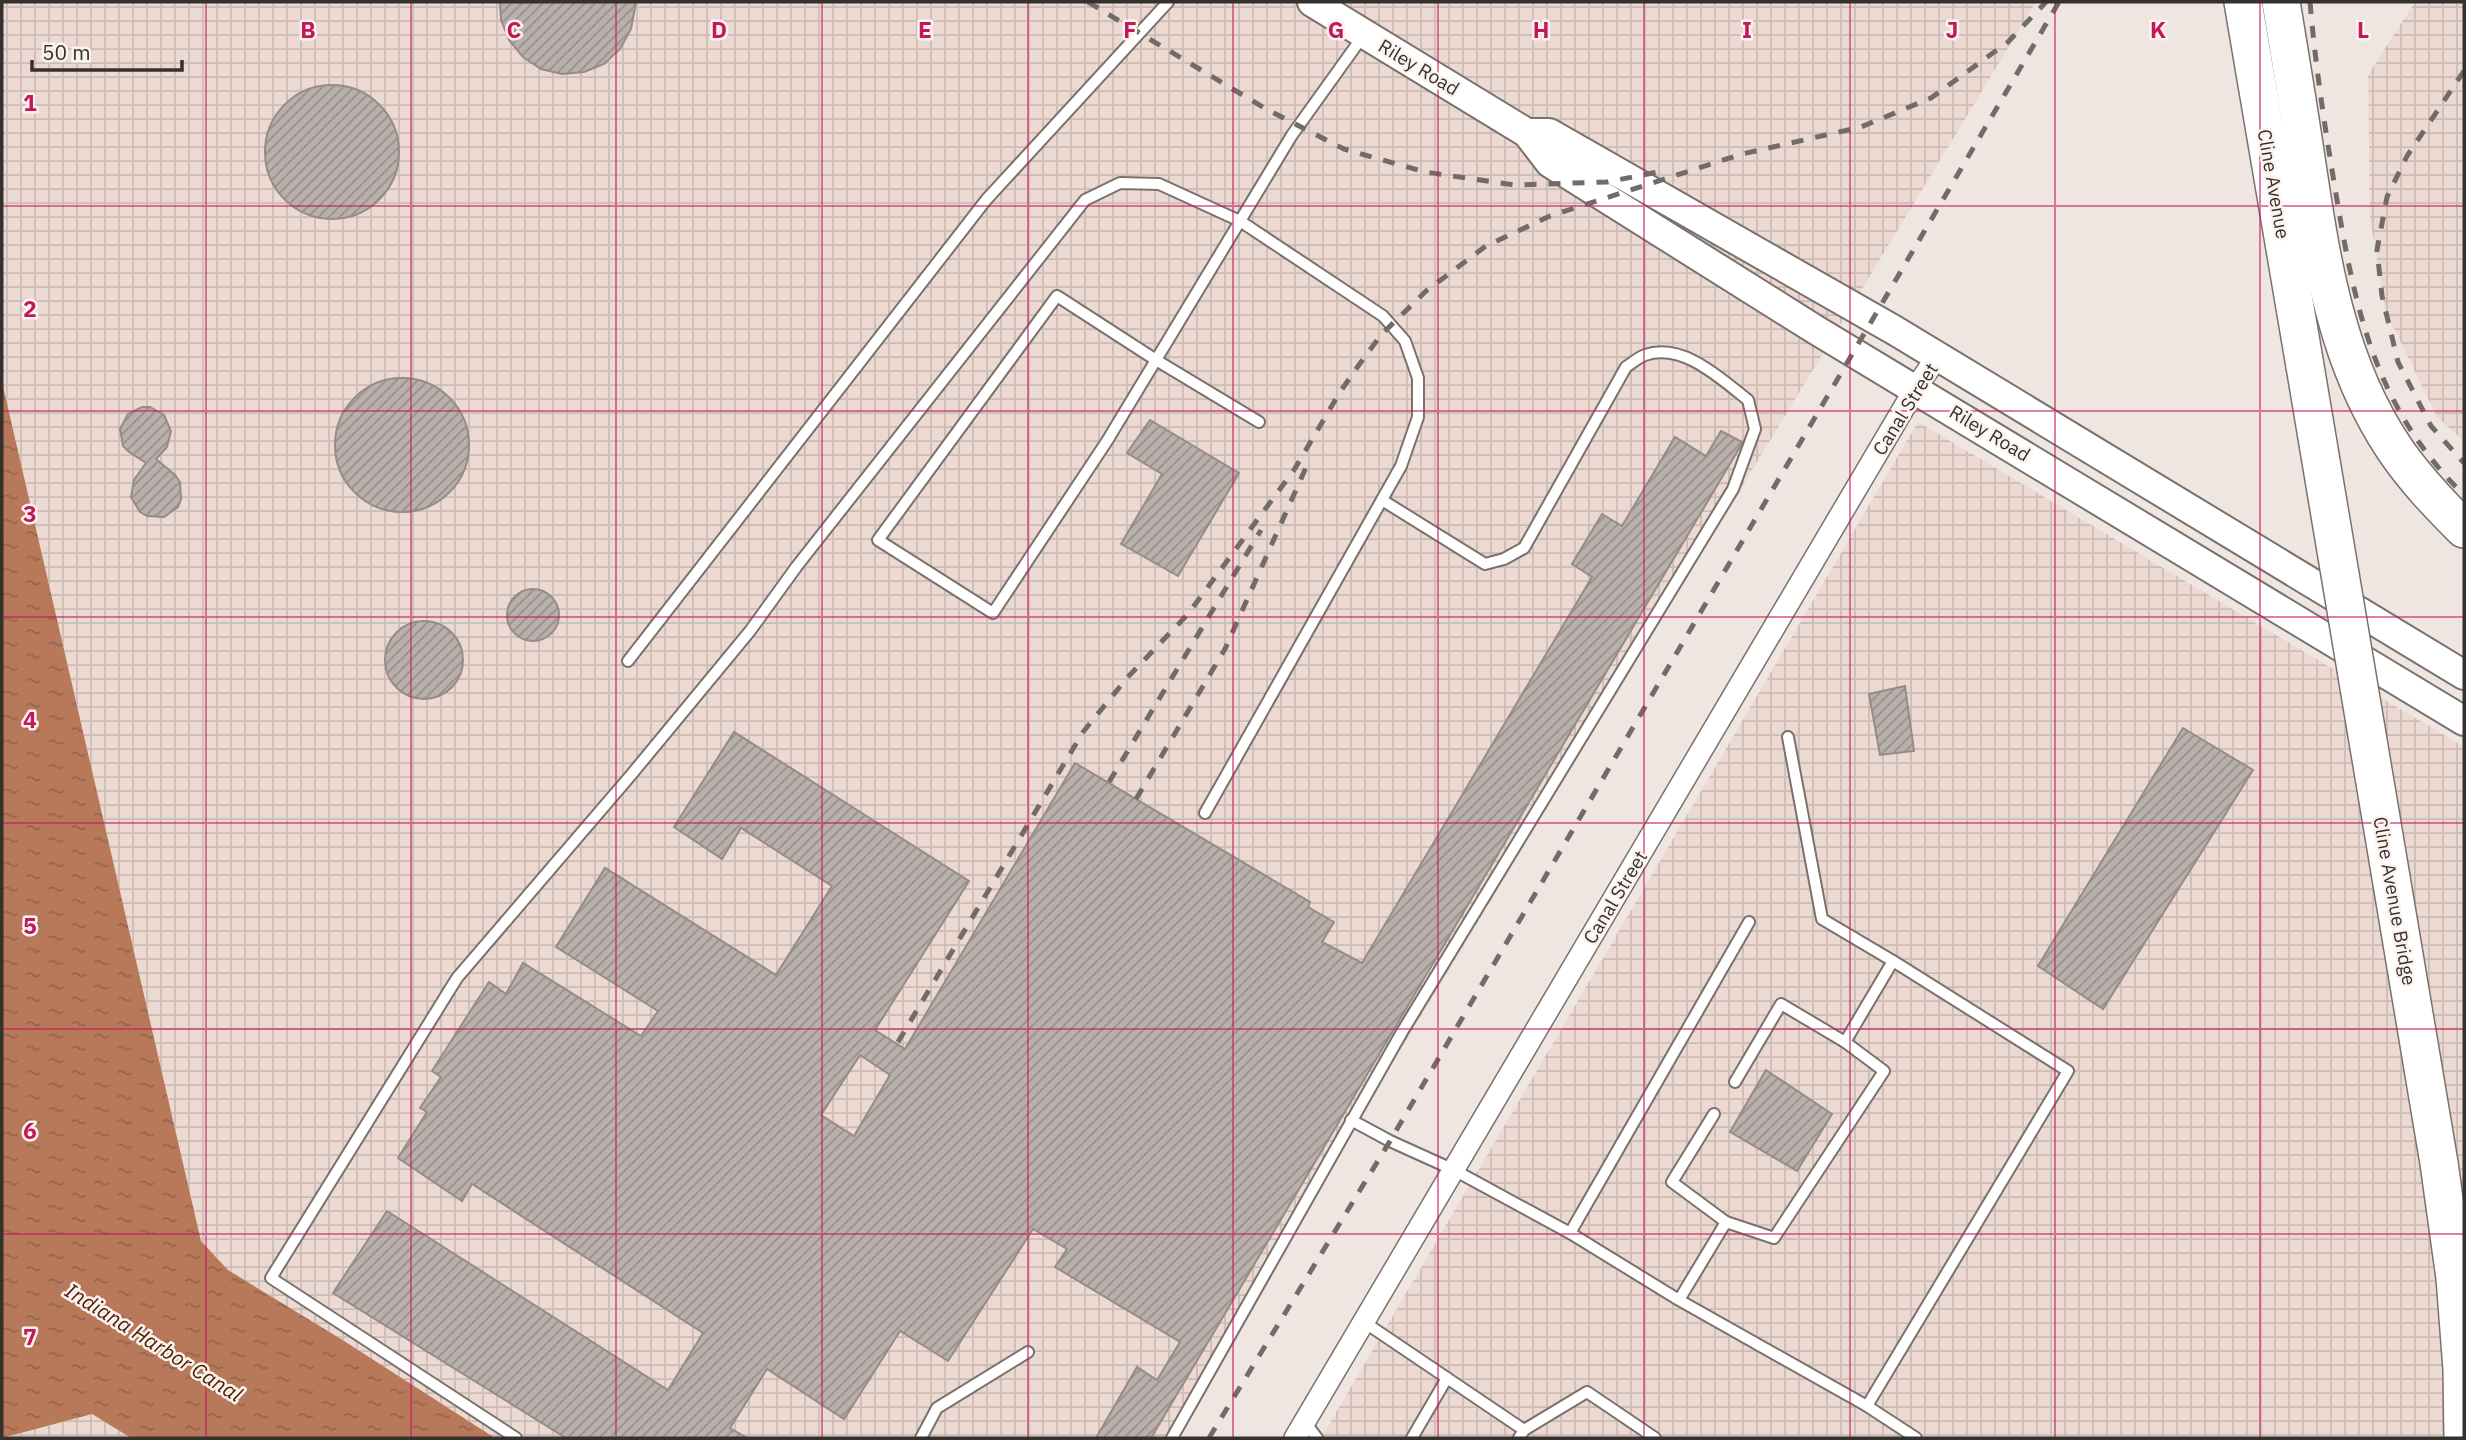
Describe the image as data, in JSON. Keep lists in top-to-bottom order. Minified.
{"streets":{"highway":["Cline Avenue","Cline Avenue Bridge"],"main road":["Riley Road"],"street":["Canal Street"]},"crossings":[["Riley Road","Canal Street"],["Cline Avenue","Cline Avenue Bridge"]],"water":["Indiana Harbor Canal"],"scale_bar":"50 m","grid":{"columns":["B","C","D","E","F","G","H","I","J","K","L"],"rows":["1","2","3","4","5","6","7"]}}
